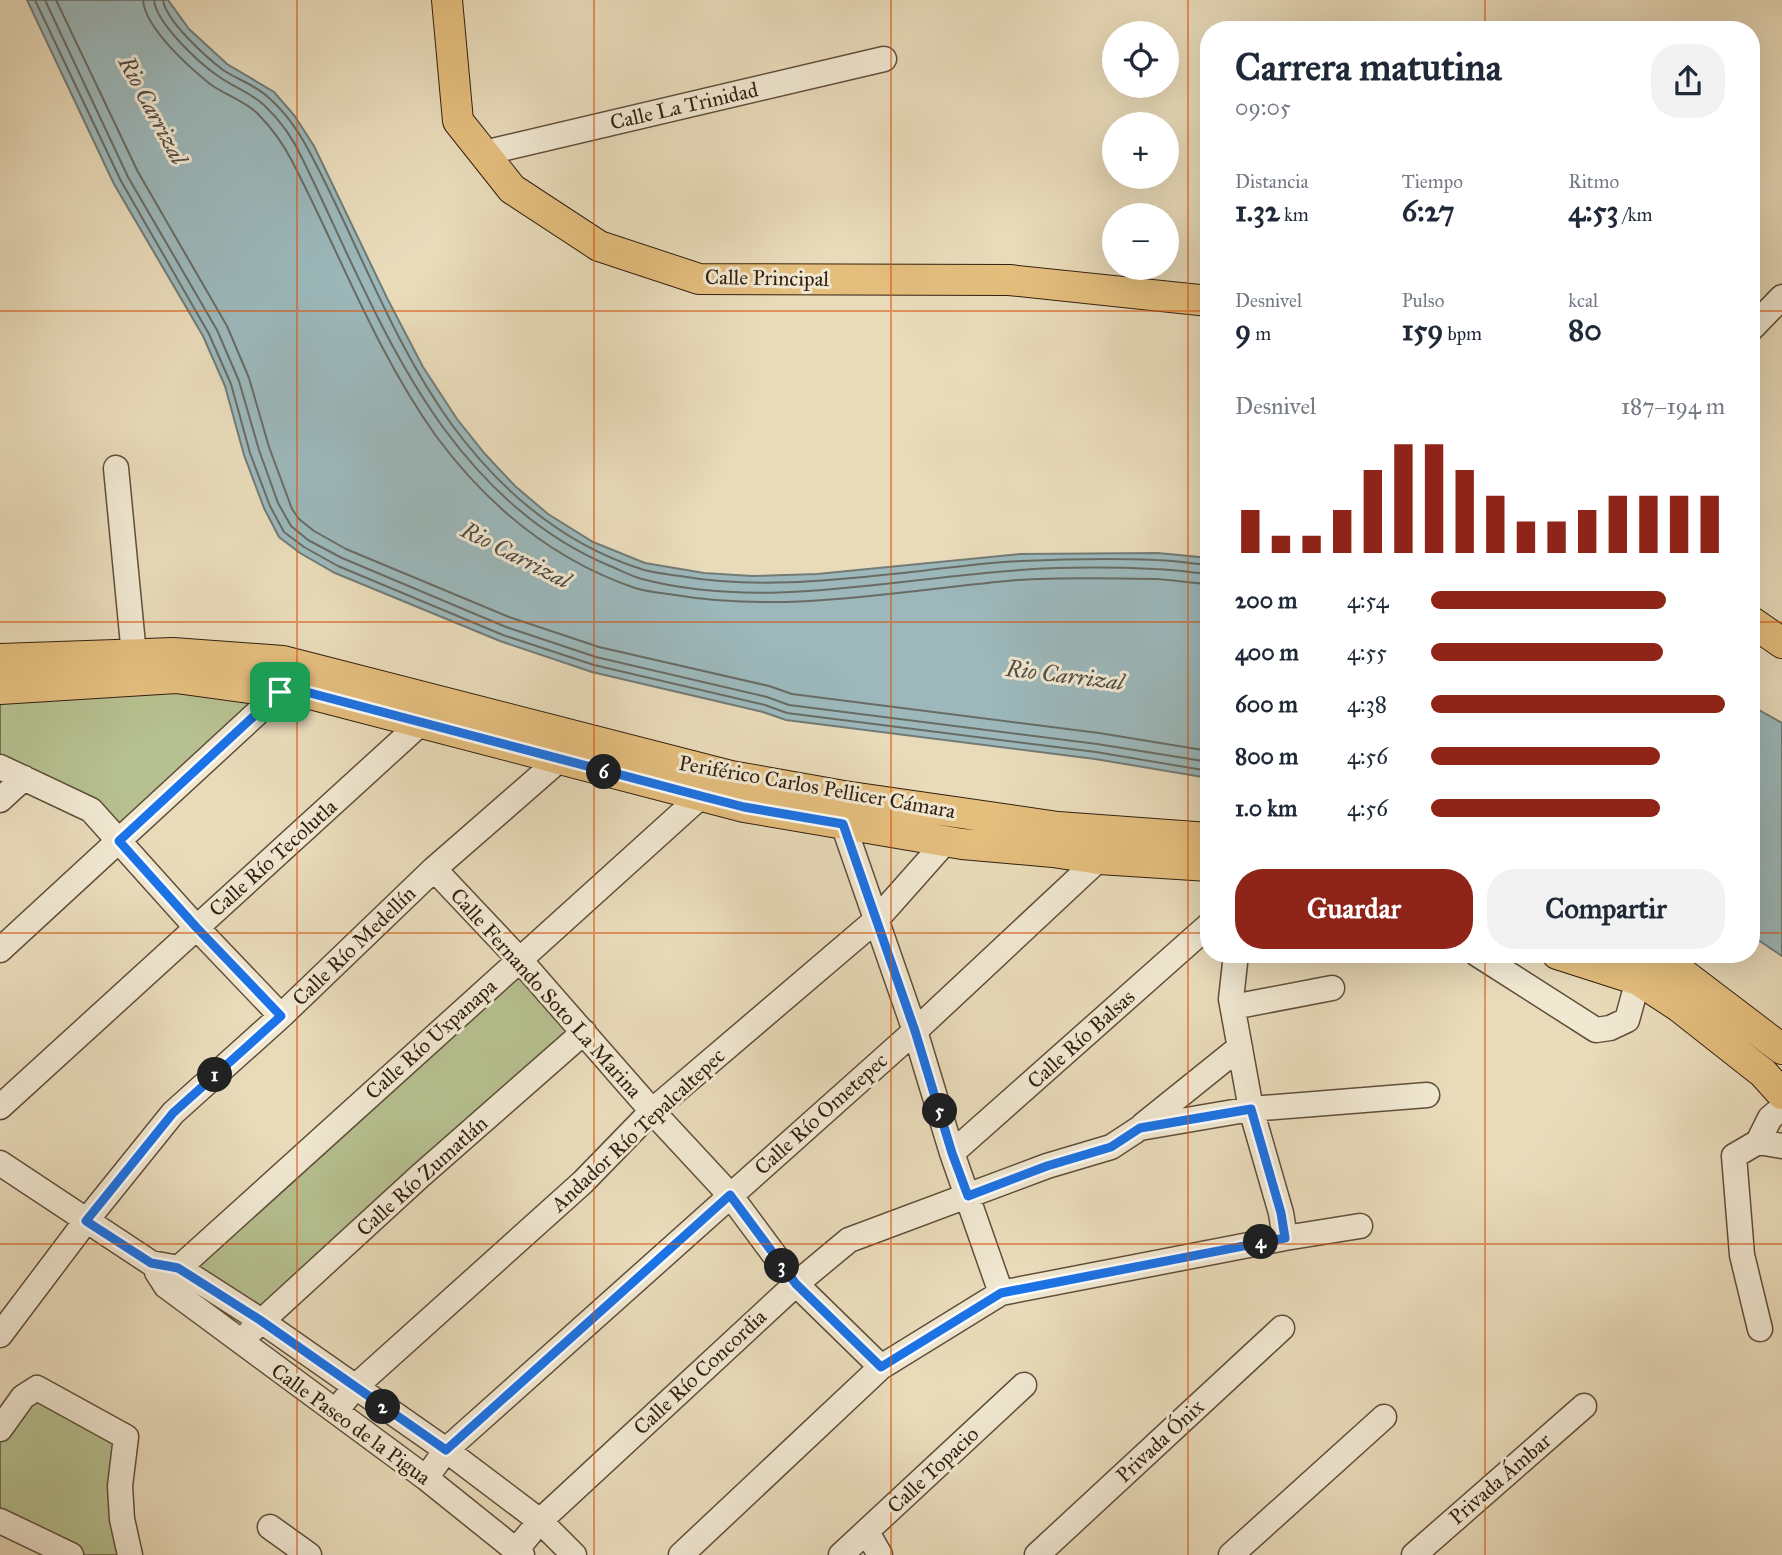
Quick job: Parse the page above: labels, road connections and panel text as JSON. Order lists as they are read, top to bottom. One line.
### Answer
{"streets":{"main road":["Calle Principal","Periférico Carlos Pellicer Cámara"],"street":["Calle La Trinidad","Calle Río Tecolutla","Calle Río Medellín","Calle Fernando Soto La Marina","Calle Río Uxpanapa","Calle Río Balsas","Calle Río Ometepec","Andador Río Tepalcaltepec","Calle Río Zumatlán","Calle Río Concordia","Calle Paseo de la Pigua","Privada Ónix","Calle Topacio","Privada Ámbar"]},"crossings":[["Calle La Trinidad","Calle Principal"],["Periférico Carlos Pellicer Cámara","Calle Río Tecolutla"],["Periférico Carlos Pellicer Cámara","Calle Río Medellín"],["Periférico Carlos Pellicer Cámara","Calle Río Uxpanapa"],["Periférico Carlos Pellicer Cámara","Calle Río Ometepec"],["Periférico Carlos Pellicer Cámara","Andador Río Tepalcaltepec"],["Calle Río Medellín","Calle Fernando Soto La Marina"],["Calle Río Medellín","Calle Paseo de la Pigua"],["Calle Fernando Soto La Marina","Calle Río Uxpanapa"],["Calle Fernando Soto La Marina","Calle Río Ometepec"],["Calle Fernando Soto La Marina","Andador Río Tepalcaltepec"],["Calle Fernando Soto La Marina","Calle Río Zumatlán"],["Calle Fernando Soto La Marina","Calle Río Concordia"],["Calle Río Uxpanapa","Calle Paseo de la Pigua"],["Calle Río Ometepec","Calle Paseo de la Pigua"],["Andador Río Tepalcaltepec","Calle Paseo de la Pigua"],["Calle Río Zumatlán","Calle Paseo de la Pigua"],["Calle Río Concordia","Calle Paseo de la Pigua"]],"water":["Rio Carrizal"],"page":{"map_buttons":["+","−"],"heading":["Carrera matutina","09:05"],"stats":[["Distancia","1.32 km"],["Tiempo","6:27"],["Ritmo","4:53 /km"],["Desnivel","9 m"],["Pulso","159 bpm"],["kcal","80"]],"chart":["Desnivel","187–194 m"],"list":[{"name":"200 m","note":"4:54"},{"name":"400 m","note":"4:55"},{"name":"600 m","note":"4:38"},{"name":"800 m","note":"4:56"},{"name":"1.0 km","note":"4:56"}],"pins":["6","1","5","4","3","2"],"buttons":["Guardar","Compartir"]}}
